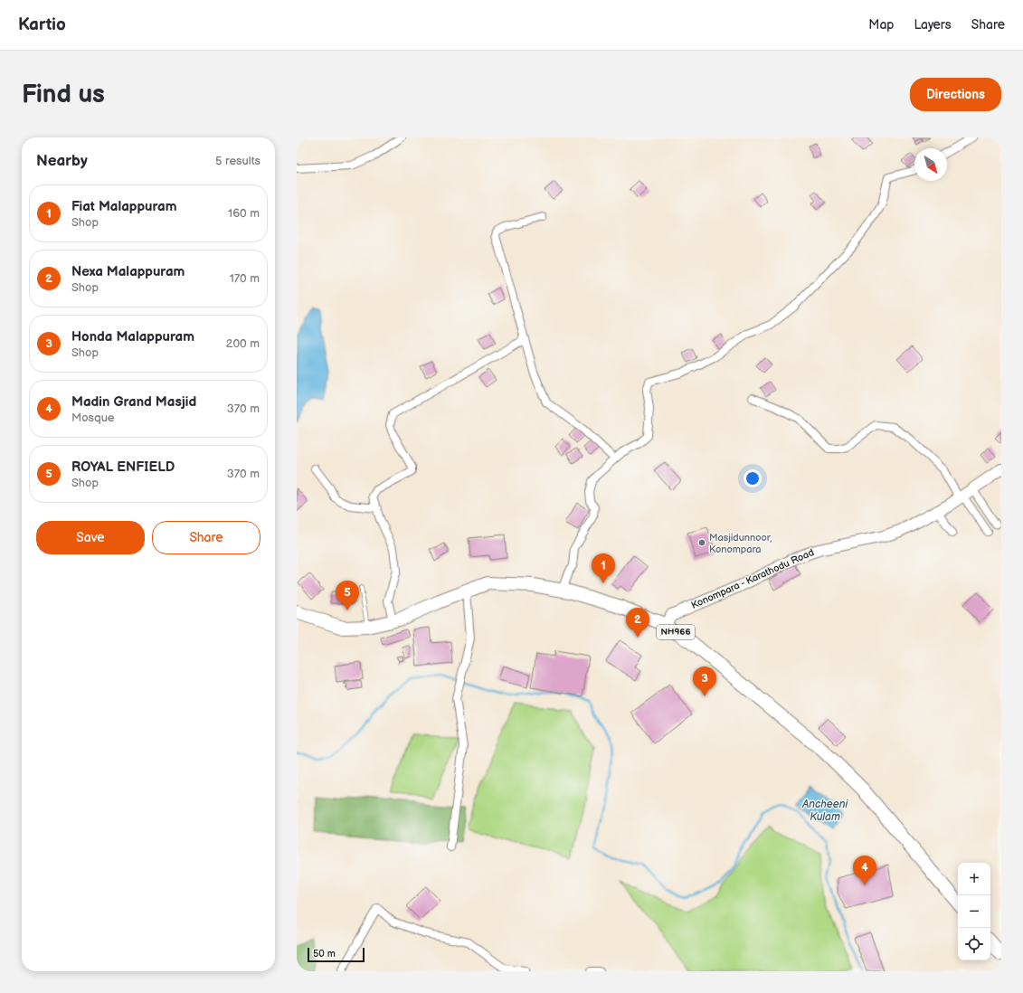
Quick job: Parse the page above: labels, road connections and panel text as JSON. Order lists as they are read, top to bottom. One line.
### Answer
{"streets":{"highway":["NH966"],"main road":["Konompara - Karathodu Road"]},"crossings":[["Konompara - Karathodu Road","NH966"]],"water":["Ancheeni Kulam"],"places":["Masjidunnoor, Konompara"],"scale_bar":"50 m","north":"bottom right","page":{"header":"Kartio","nav":["Map","Layers","Share"],"buttons":["Directions",["Save","Share"]],"title":"Find us","heading":["Nearby","5 results"],"list":[{"mark":"1","name":"Fiat Malappuram","note":"Shop","value":"160 m"},{"mark":"2","name":"Nexa Malappuram","note":"Shop","value":"170 m"},{"mark":"3","name":"Honda Malappuram","note":"Shop","value":"200 m"},{"mark":"4","name":"Madin Grand Masjid","note":"Mosque","value":"370 m"},{"mark":"5","name":"ROYAL ENFIELD","note":"Shop","value":"370 m"}],"pins":["1","5","2","3","4"],"map_buttons":["+","−"],"scale":"50 m"}}
